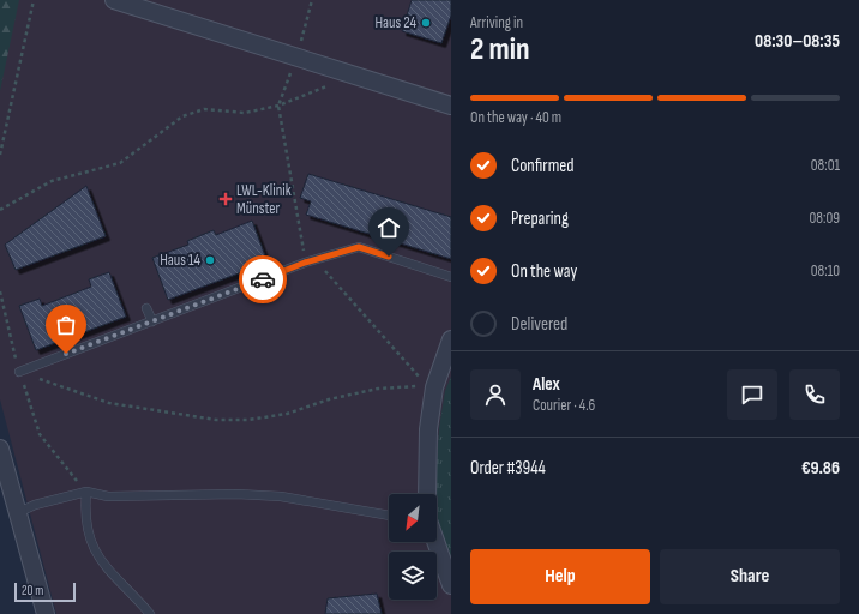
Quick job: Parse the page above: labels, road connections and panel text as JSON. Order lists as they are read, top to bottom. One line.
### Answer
{"places":{"other":["Haus 24","Haus 14"],"health":["LWL-Klinik Münster"]},"scale_bar":"20 m","north":"bottom left","page":{"heading":["2 min","Arriving in","08:30–08:35"],"panel":["Alex","Courier · 4.6","Order #3944","€9.86"],"bar":"On the way · 40 m","list":[["Confirmed","08:01"],["Preparing","08:09"],["On the way","08:10"],"Delivered"],"buttons":["Help","Share"],"scale":"20 m"}}
